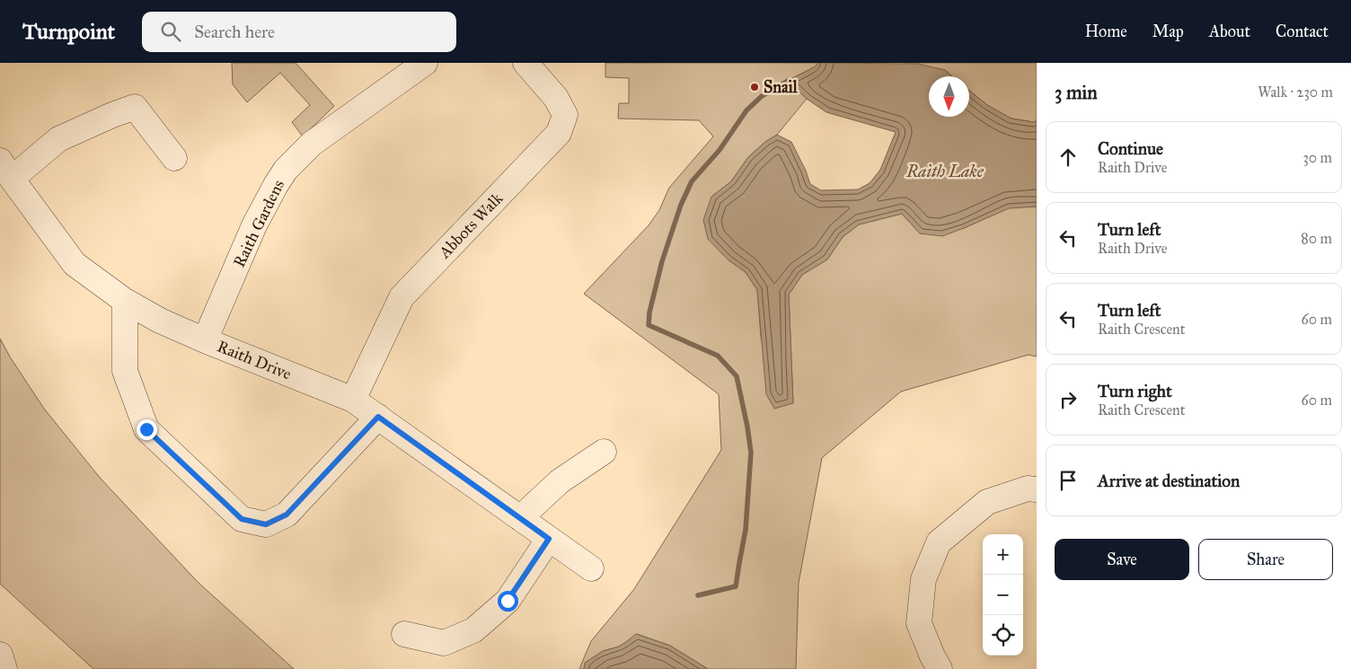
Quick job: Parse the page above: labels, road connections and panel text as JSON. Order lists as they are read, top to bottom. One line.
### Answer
{"streets":{"street":["Raith Gardens","Abbots Walk","Raith Drive"]},"crossings":[["Raith Gardens","Raith Drive"],["Abbots Walk","Raith Drive"]],"water":["Raith Lake"],"places":["Snail"],"north":"bottom","page":{"header":"Turnpoint","search":"Search here","nav":["Home","Map","About","Contact"],"heading":["3 min","Walk · 230 m"],"list":[["Continue","Raith Drive","30 m"],["Turn left","Raith Drive","80 m"],["Turn left","Raith Crescent","60 m"],["Turn right","Raith Crescent","60 m"],"Arrive at destination"],"buttons":["Save","Share"],"map_buttons":["+","−"]}}
